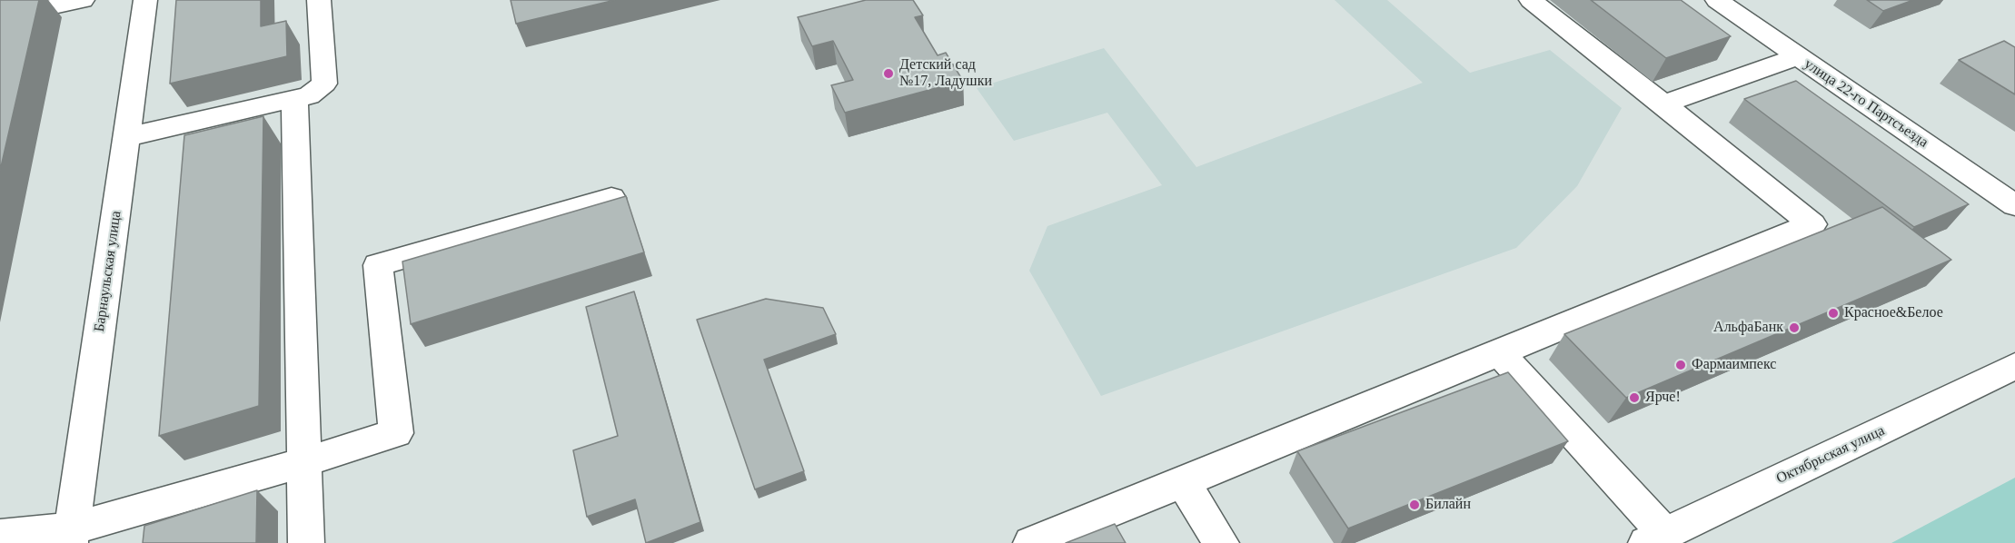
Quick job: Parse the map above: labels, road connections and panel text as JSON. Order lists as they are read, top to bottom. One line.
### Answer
{"streets":{"street":["улица 22-го Партсъезда","Барнаульская улица","Октябрьская улица"]},"places":["Детский сад №17, Ладушки","Красное&Белое","АльфаБанк","Фармаимпекс","Ярче!","Билайн"]}
